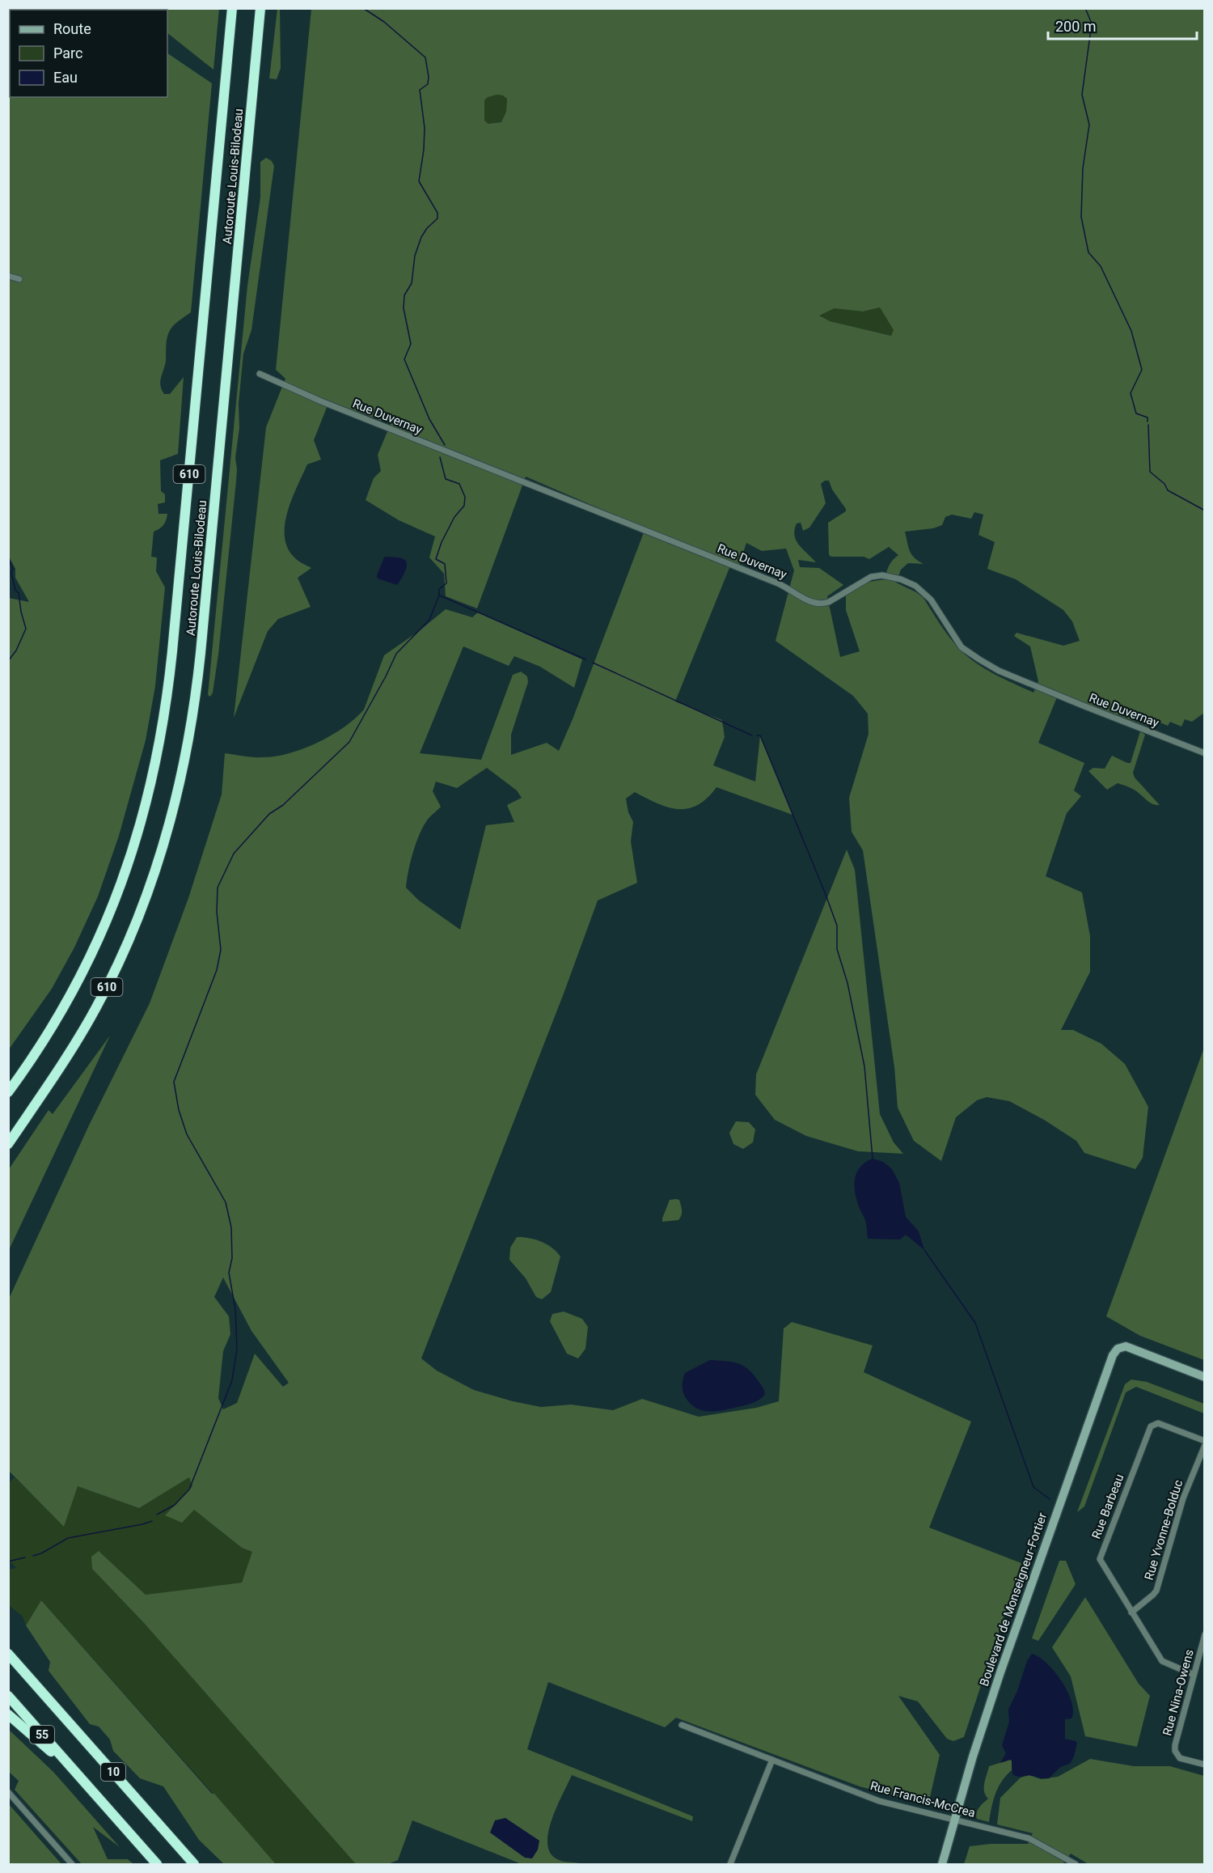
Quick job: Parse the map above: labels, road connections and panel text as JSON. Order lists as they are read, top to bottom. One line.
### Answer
{"streets":{"highway":["Autoroute Louis-Bilodeau","610","55","10"],"main road":["Boulevard de Monseigneur-Fortier"],"street":["Rue Duvernay","Rue Barbeau","Rue Yvonne-Bolduc","Rue Nina-Owens","Rue Francis-McCrea"]},"crossings":[["Rue Barbeau","Rue Yvonne-Bolduc"],["Rue Barbeau","Rue Nina-Owens"],["Boulevard de Monseigneur-Fortier","Rue Francis-McCrea"],["55","10"]],"legend":["Route","Parc","Eau"],"scale_bar":"200 m"}
